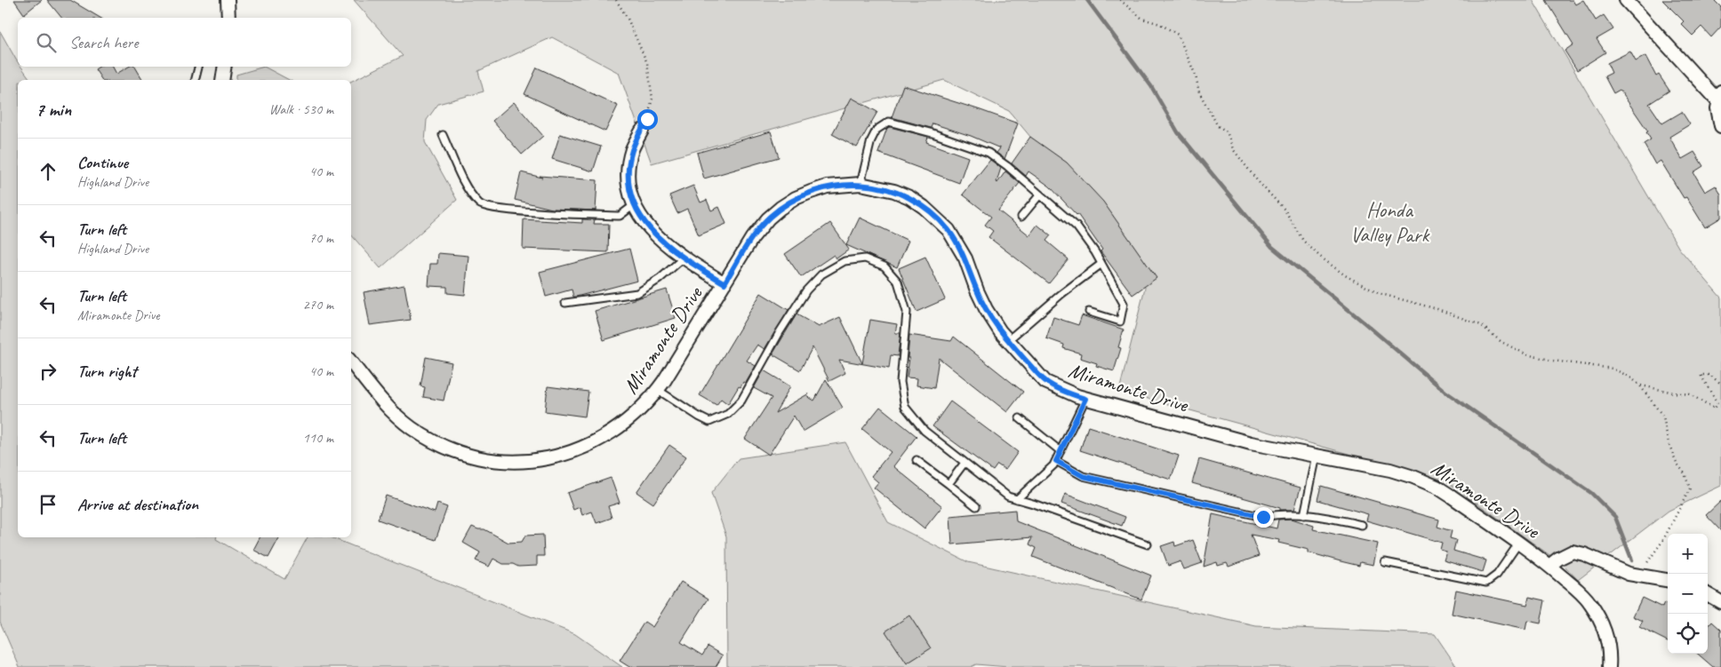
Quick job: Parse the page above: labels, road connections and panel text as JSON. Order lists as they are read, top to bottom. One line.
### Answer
{"streets":{"street":["Miramonte Drive"]},"parks":["Honda Valley Park"],"page":{"search":"Search here","heading":["7 min","Walk · 530 m"],"list":[["Continue","Highland Drive","40 m"],["Turn left","Highland Drive","70 m"],["Turn left","Miramonte Drive","270 m"],["Turn right","40 m"],["Turn left","110 m"],"Arrive at destination"],"map_buttons":["+","−"]}}
